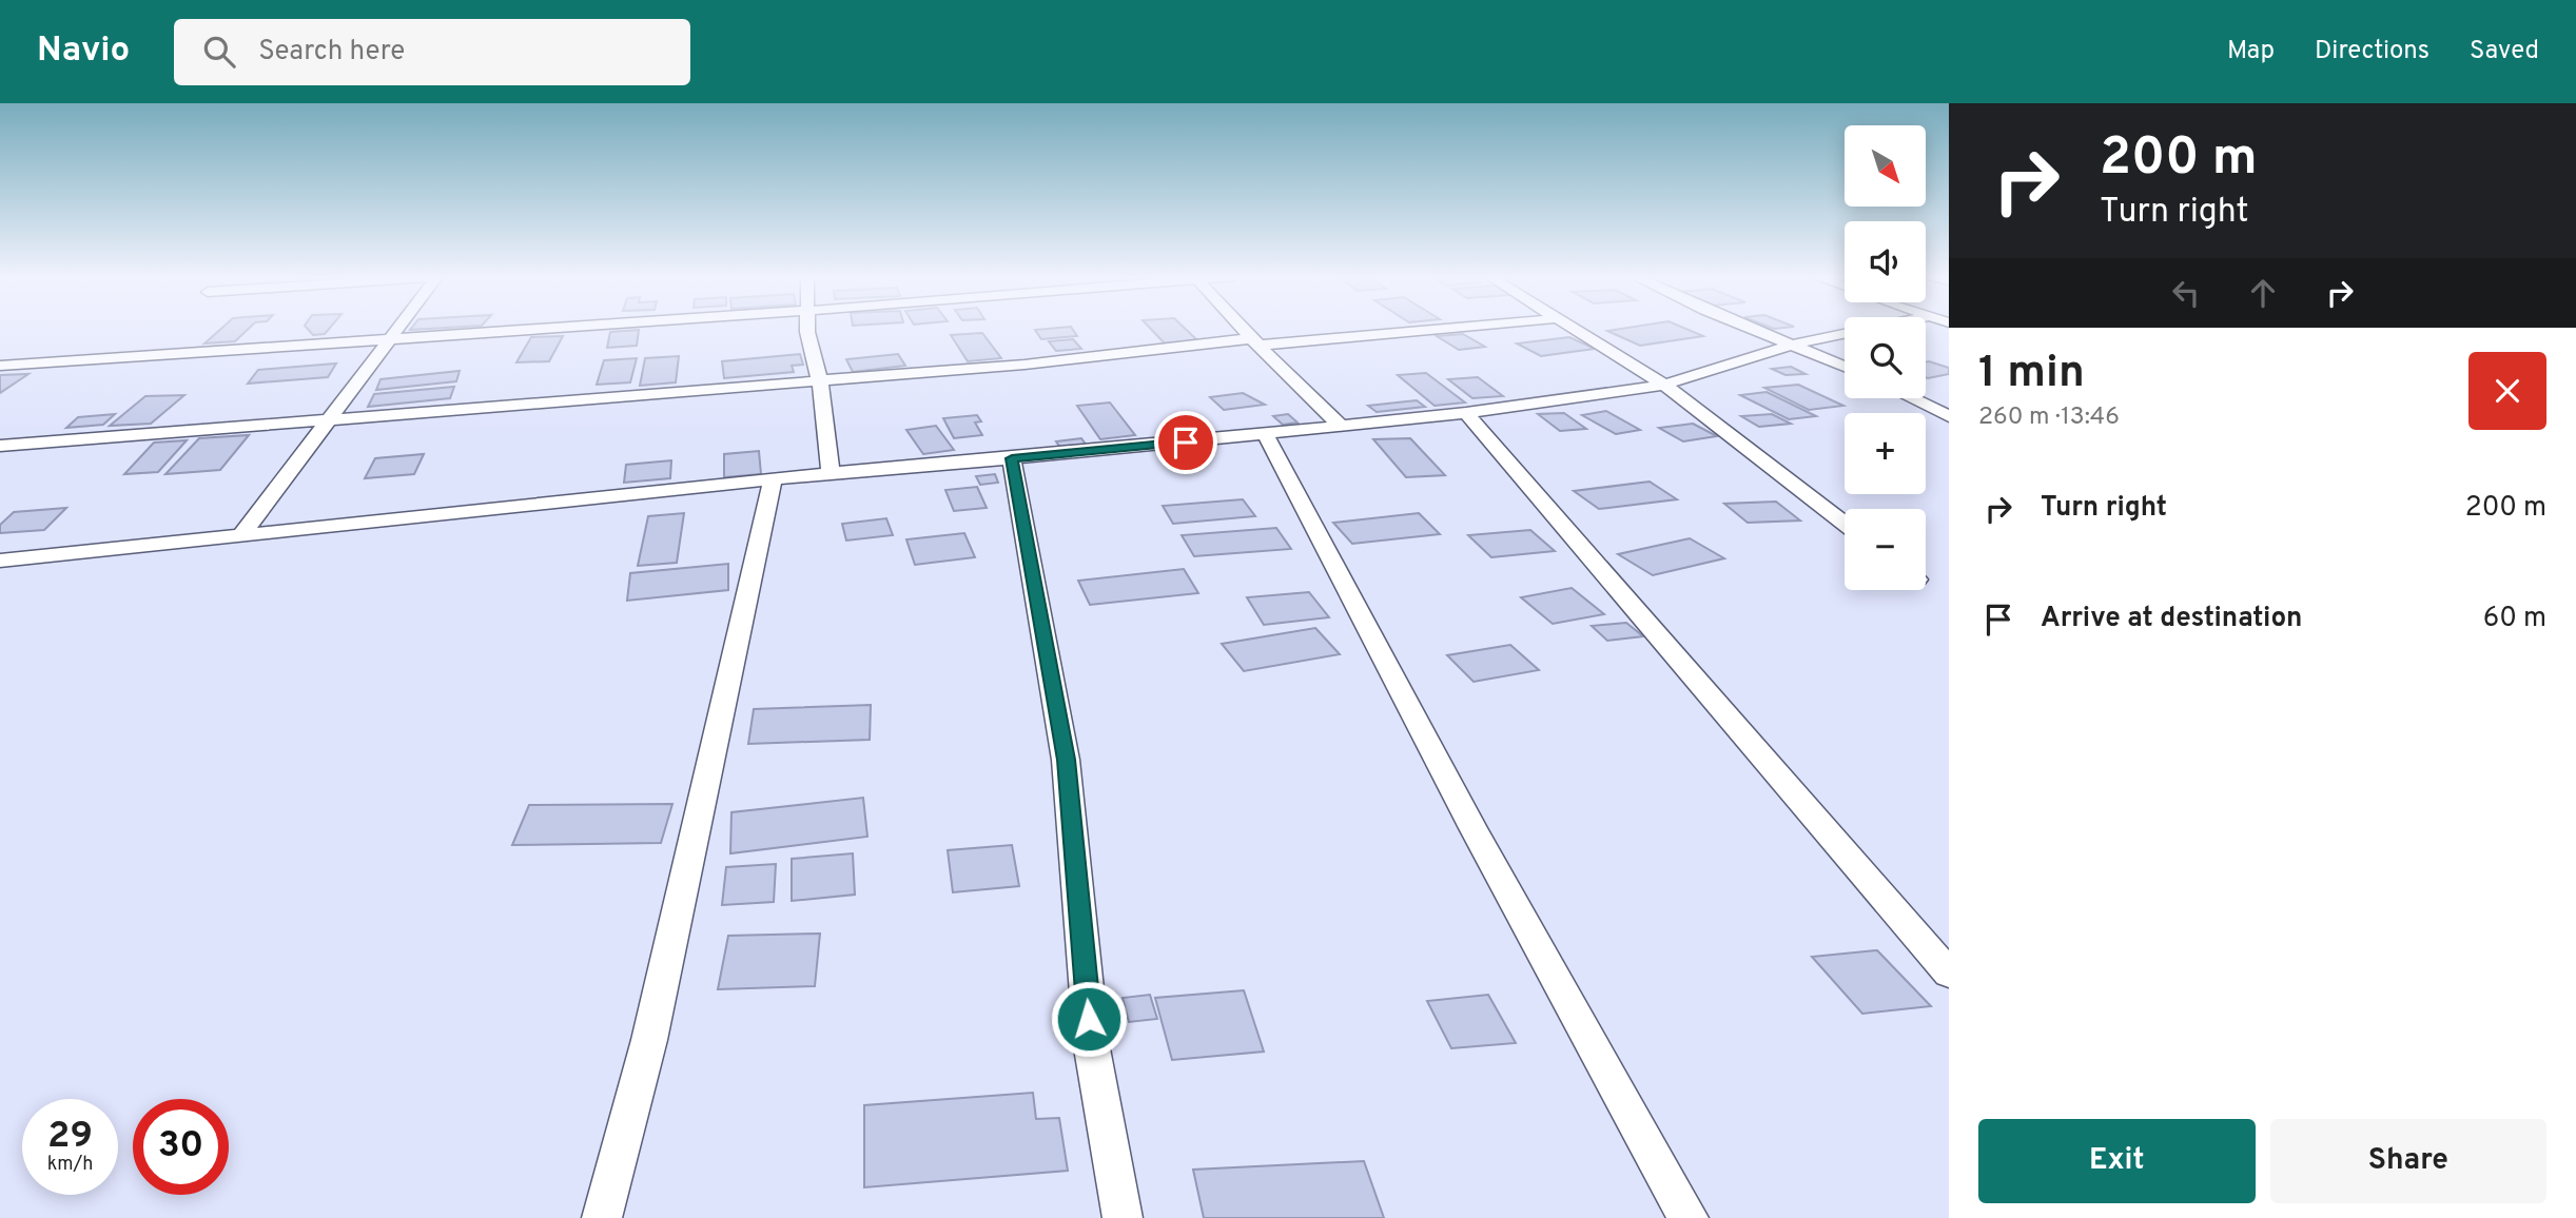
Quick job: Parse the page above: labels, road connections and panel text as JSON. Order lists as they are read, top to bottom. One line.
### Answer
{"north":"bottom right","page":{"header":"Navio","search":"Search here","nav":["Map","Directions","Saved"],"turn":["200 m","Turn right"],"map_buttons":["+","−"],"heading":["1 min","260 m · 13:46"],"list":[{"name":"Turn right","value":"200 m"},{"name":"Arrive at destination","value":"60 m"}],"speed":"29 km/h","limit":"30","buttons":["Exit","Share"]}}
